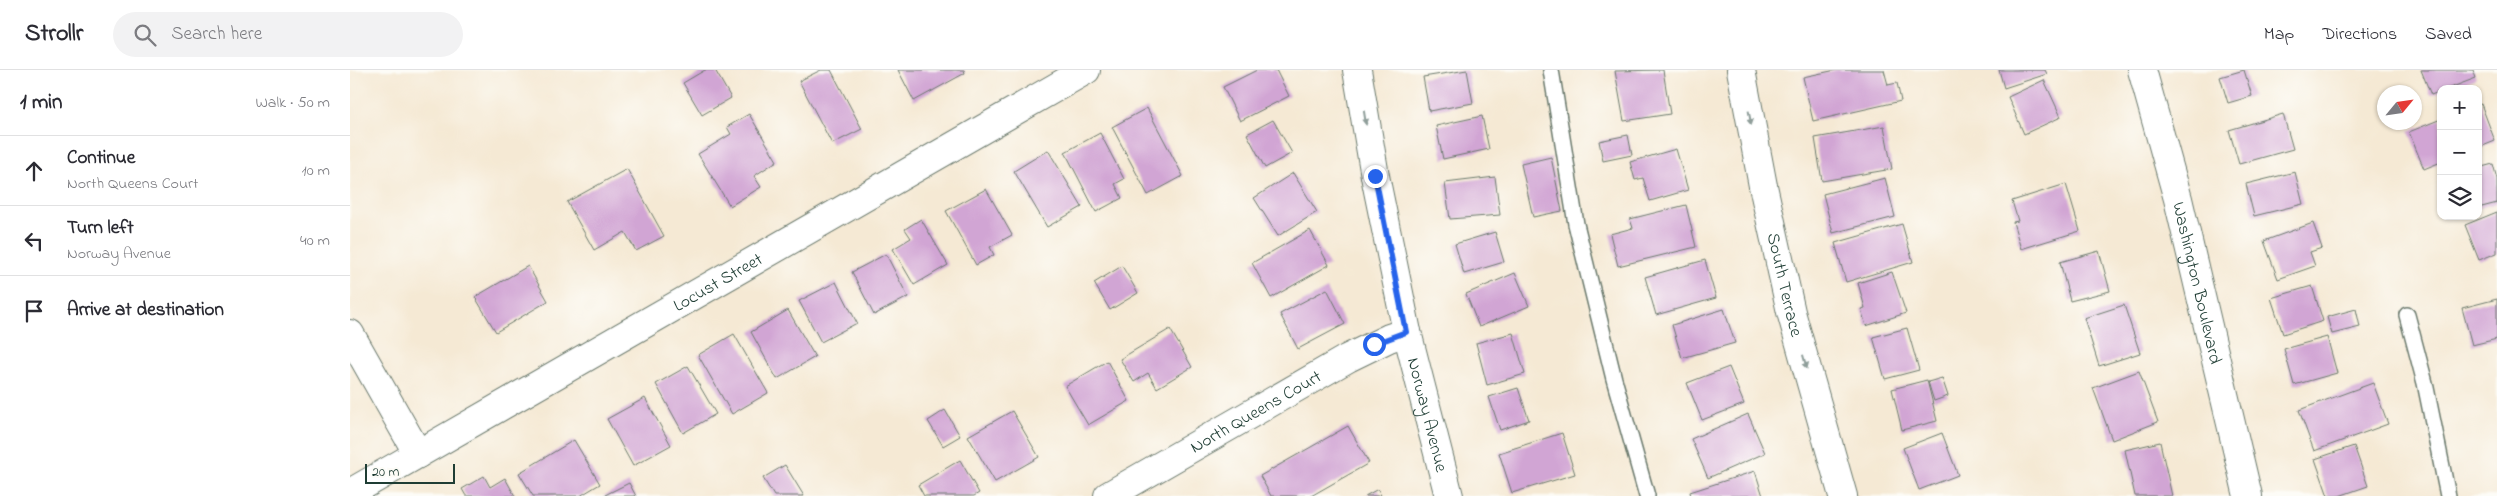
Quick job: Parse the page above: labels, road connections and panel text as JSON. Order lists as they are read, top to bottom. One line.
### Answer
{"streets":{"street":["Locust Street","Washington Boulevard","South Terrace","North Queens Court","Norway Avenue"]},"crossings":[["North Queens Court","Norway Avenue"]],"one_way":["South Terrace","Norway Avenue"],"scale_bar":"20 m","north":"top right","page":{"header":"Strollr","search":"Search here","nav":["Map","Directions","Saved"],"heading":["1 min","Walk · 50 m"],"map_buttons":["+","−"],"list":[["Continue","North Queens Court","10 m"],["Turn left","Norway Avenue","40 m"],"Arrive at destination"],"scale":"20 m"}}
